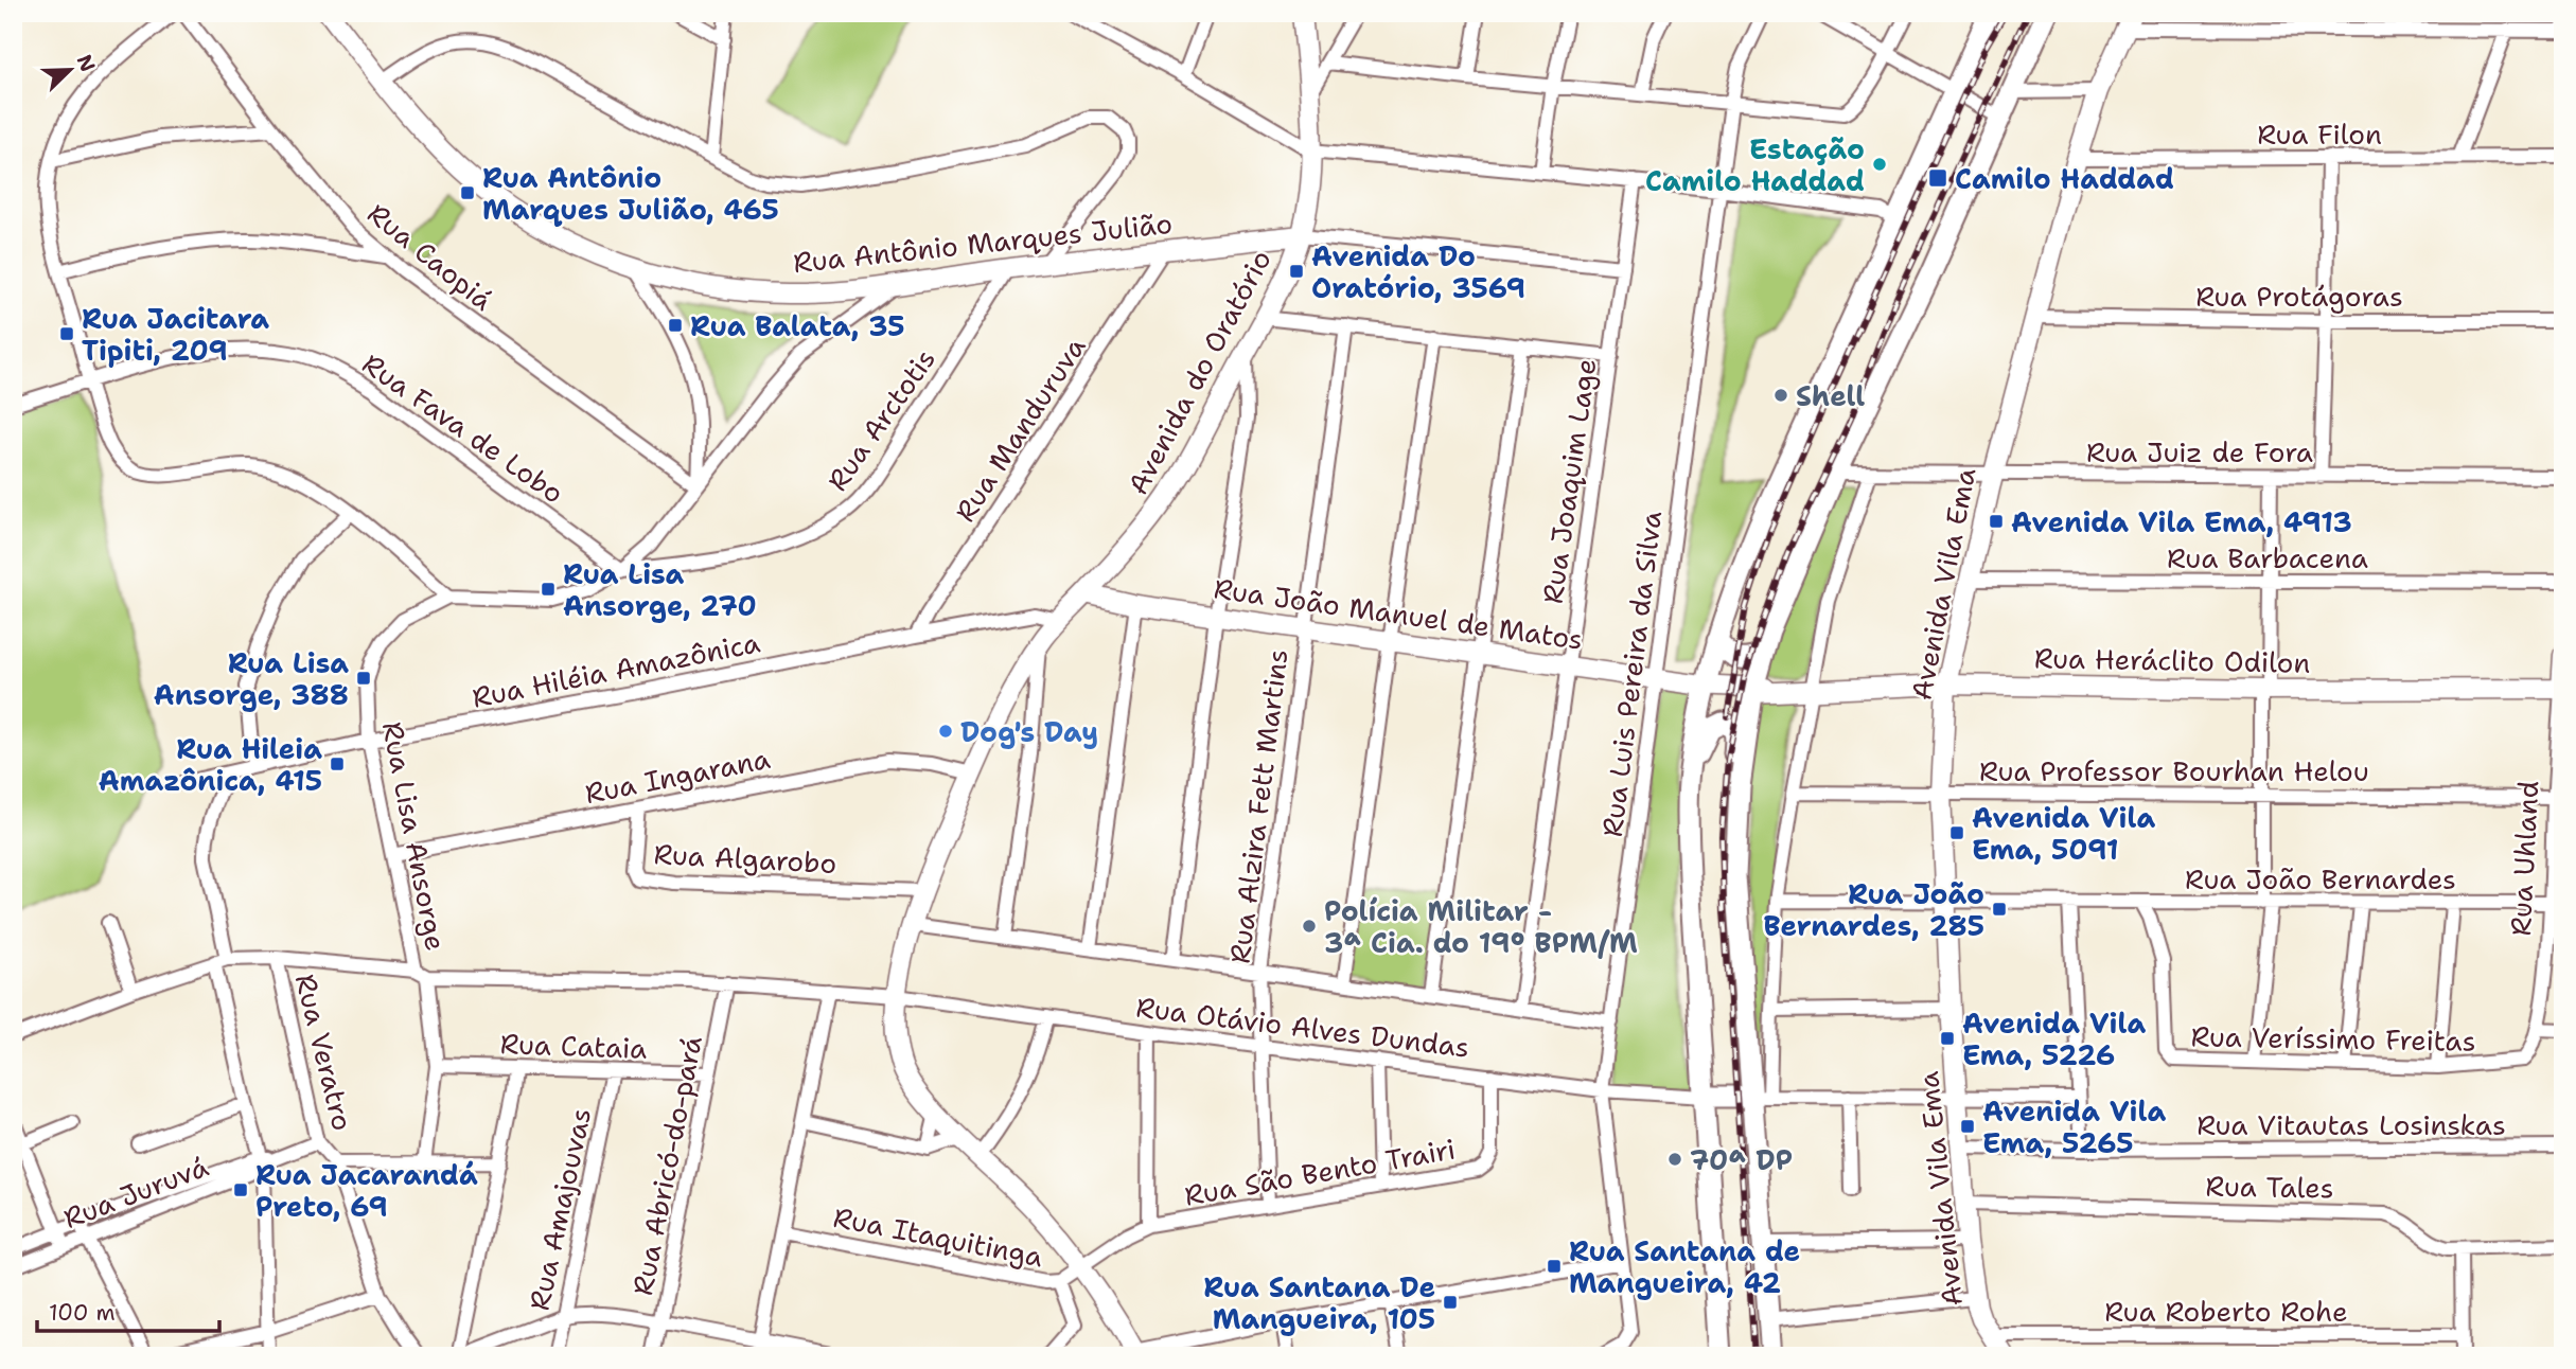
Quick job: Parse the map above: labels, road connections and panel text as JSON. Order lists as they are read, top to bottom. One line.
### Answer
{"streets":{"main road":["Rua Antônio Marques Julião","Avenida do Oratório","Avenida Vila Ema","Rua João Manuel de Matos","Rua Heráclito Odilon","Rua Uhland"],"street":["Rua Filon","Rua Caopiá","Rua Protágoras","Rua Arctotis","Rua Fava de Lobo","Rua Manduruva","Rua Juiz de Fora","Rua Joaquim Lage","Rua Barbacena","Rua Hiléia Amazônica","Rua Luis Pereira da Silva","Rua Professor Bourhan Helou","Rua Ingarana","Rua Alzira Fett Martins","Rua Lisa Ansorge","Rua Algarobo","Rua João Bernardes","Rua Otávio Alves Dundas","Rua Veríssimo Freitas","Rua Cataia","Rua Veratro","Rua Vitautas Losinskas","Rua Abricó-do-pará","Rua São Bento Trairi","Rua Tales","Rua Juruvá","Rua Amajouvas","Rua Itaquitinga","Rua Roberto Rohe"]},"crossings":[["Rua Filon","Avenida Vila Ema"],["Rua Antônio Marques Julião","Avenida do Oratório"],["Rua Antônio Marques Julião","Rua Arctotis"],["Rua Antônio Marques Julião","Rua Manduruva"],["Rua Antônio Marques Julião","Rua Lisa Ansorge"],["Rua Caopiá","Rua Lisa Ansorge"],["Rua Protágoras","Avenida Vila Ema"],["Avenida do Oratório","Rua João Manuel de Matos"],["Avenida do Oratório","Rua Hiléia Amazônica"],["Avenida do Oratório","Rua Ingarana"],["Avenida do Oratório","Rua Algarobo"],["Avenida do Oratório","Rua Otávio Alves Dundas"],["Avenida do Oratório","Rua São Bento Trairi"],["Avenida do Oratório","Rua Itaquitinga"],["Rua Arctotis","Rua Fava de Lobo"],["Rua Arctotis","Rua Lisa Ansorge"],["Rua Fava de Lobo","Rua Lisa Ansorge"],["Rua Manduruva","Rua Hiléia Amazônica"],["Rua Juiz de Fora","Avenida Vila Ema"],["Rua Joaquim Lage","Rua João Manuel de Matos"],["Rua Barbacena","Avenida Vila Ema"],["Avenida Vila Ema","Rua Heráclito Odilon"],["Avenida Vila Ema","Rua Professor Bourhan Helou"],["Avenida Vila Ema","Rua João Bernardes"],["Avenida Vila Ema","Rua Vitautas Losinskas"],["Avenida Vila Ema","Rua Tales"],["Avenida Vila Ema","Rua Roberto Rohe"],["Rua João Manuel de Matos","Rua Heráclito Odilon"],["Rua João Manuel de Matos","Rua Luis Pereira da Silva"],["Rua João Manuel de Matos","Rua Alzira Fett Martins"],["Rua Heráclito Odilon","Rua Uhland"],["Rua Hiléia Amazônica","Rua Lisa Ansorge"],["Rua Luis Pereira da Silva","Rua Otávio Alves Dundas"],["Rua Professor Bourhan Helou","Rua Uhland"],["Rua Ingarana","Rua Lisa Ansorge"],["Rua Ingarana","Rua Algarobo"],["Rua Alzira Fett Martins","Rua Otávio Alves Dundas"],["Rua Alzira Fett Martins","Rua São Bento Trairi"],["Rua Lisa Ansorge","Rua Otávio Alves Dundas"],["Rua Lisa Ansorge","Rua Cataia"],["Rua Uhland","Rua João Bernardes"],["Rua Uhland","Rua Veríssimo Freitas"],["Rua João Bernardes","Rua Veríssimo Freitas"],["Rua Otávio Alves Dundas","Rua Veratro"],["Rua Otávio Alves Dundas","Rua Abricó-do-pará"],["Rua Otávio Alves Dundas","Rua São Bento Trairi"],["Rua Cataia","Rua Abricó-do-pará"],["Rua Cataia","Rua Amajouvas"],["Rua Veratro","Rua Juruvá"],["Rua São Bento Trairi","Rua Itaquitinga"]],"places":{"other":["Estação Camilo Haddad","Shell","Dog's Day","Polícia Militar - 3ª Cia. do 19º BPM/M","70ª DP"],"transit":["Camilo Haddad","Rua Antônio Marques Julião, 465","Avenida Do Oratório, 3569","Rua Balata, 35","Rua Jacitara Tipiti, 209","Avenida Vila Ema, 4913","Rua Lisa Ansorge, 270","Rua Lisa Ansorge, 388","Rua Hileia Amazônica, 415","Avenida Vila Ema, 5091","Rua João Bernardes, 285","Avenida Vila Ema, 5226","Avenida Vila Ema, 5265","Rua Jacarandá Preto, 69","Rua Santana de Mangueira, 42","Rua Santana De Mangueira, 105"]},"scale_bar":"100 m","north":"top right"}
